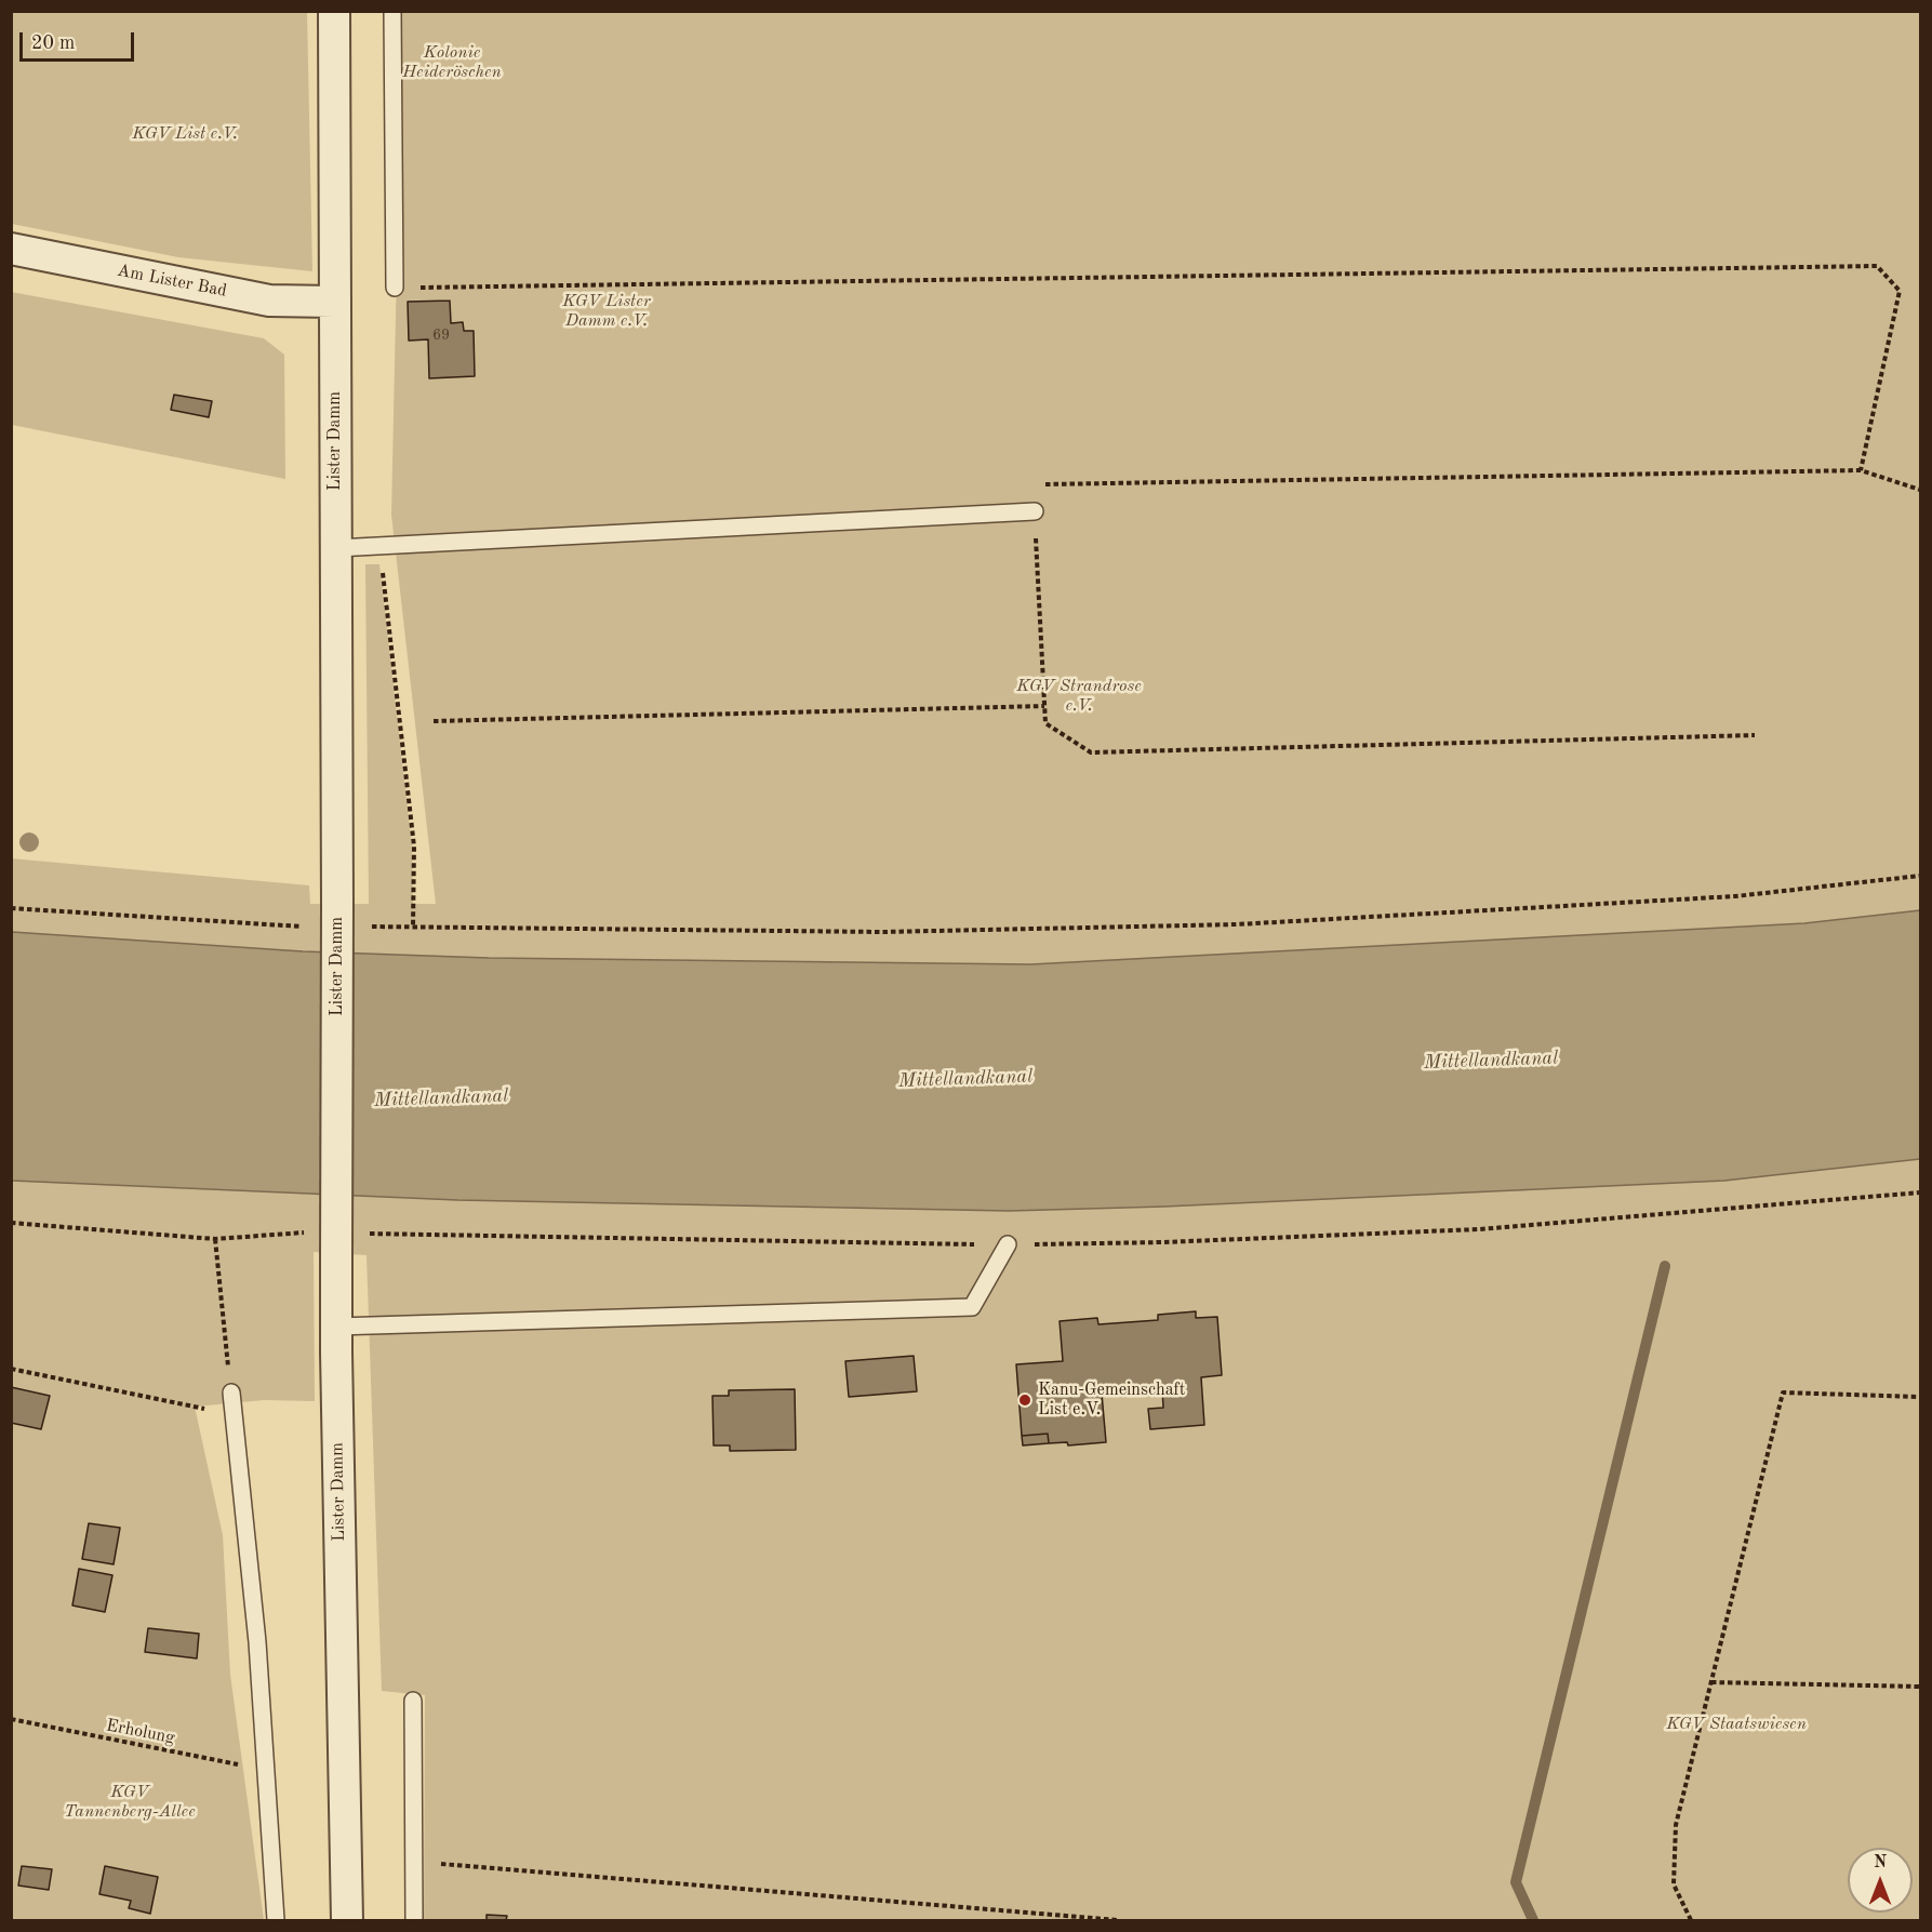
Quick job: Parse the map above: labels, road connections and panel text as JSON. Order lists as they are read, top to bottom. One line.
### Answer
{"streets":{"street":["Am Lister Bad","Lister Damm"],"path":["Erholung"]},"crossings":[["Am Lister Bad","Lister Damm"]],"water":["Mittellandkanal"],"parks":["Kolonie Heideröschen","KGV List e.V.","KGV Lister Damm e.V.","KGV Strandrose e.V.","KGV Staatswiesen","KGV Tannenberg-Allee"],"places":["Kanu-Gemeinschaft List e.V."],"house_numbers":["69"],"scale_bar":"20 m","north":"top"}
